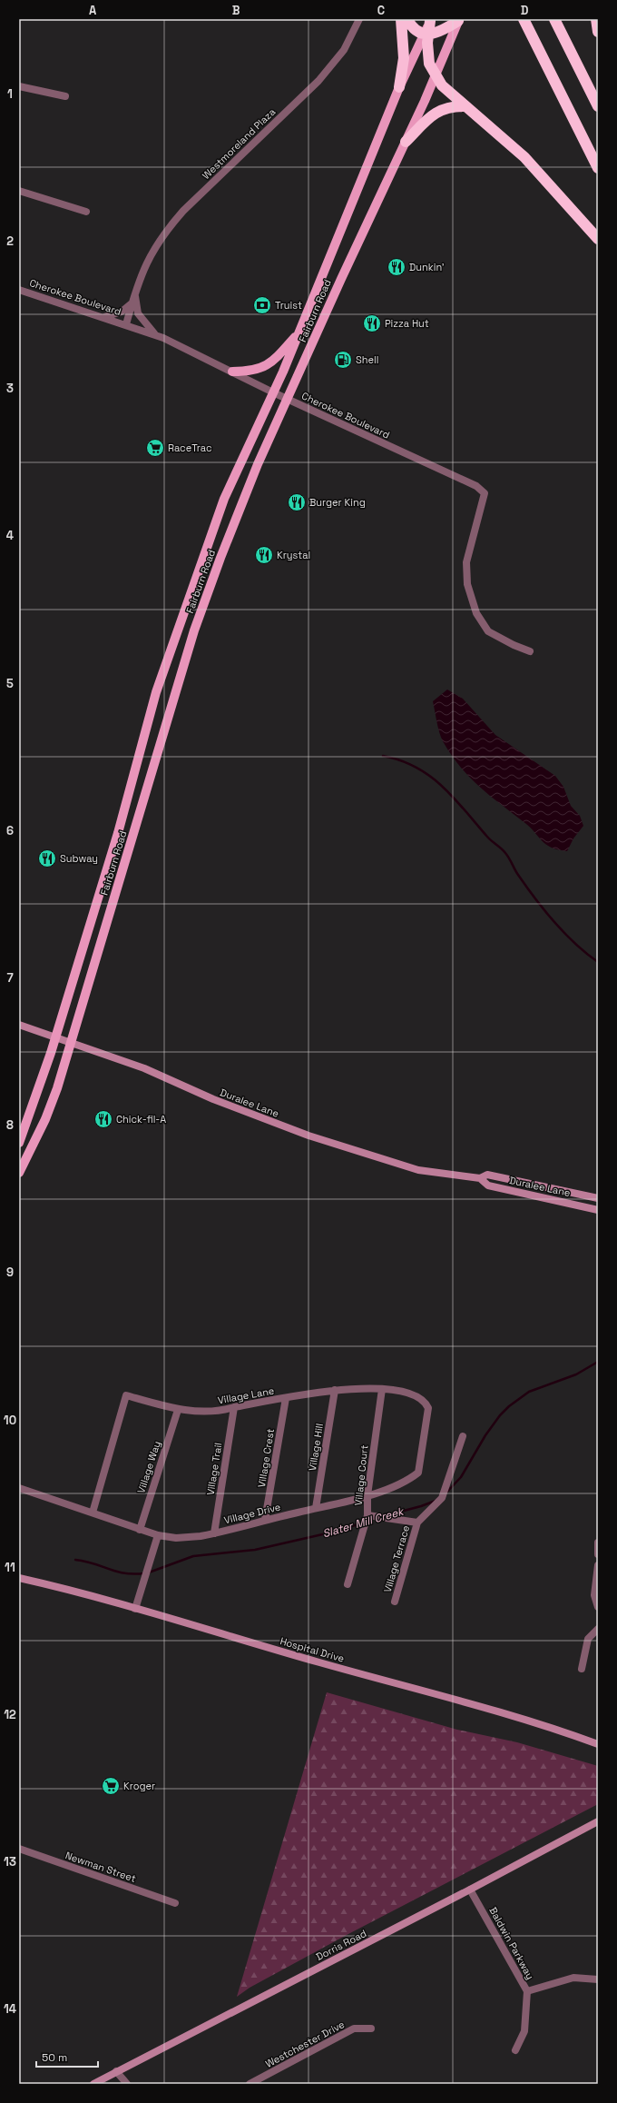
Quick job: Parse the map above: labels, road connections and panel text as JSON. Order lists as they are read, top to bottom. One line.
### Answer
{"streets":{"main road":["Fairburn Road"],"street":["Westmoreland Plaza","Cherokee Boulevard","Duralee Lane","Village Lane","Village Hill","Village Crest","Village Way","Village Trail","Village Court","Village Drive","Village Terrace","Hospital Drive","Newman Street","Baldwin Parkway","Dorris Road","Westchester Drive"]},"crossings":[["Westmoreland Plaza","Cherokee Boulevard"],["Cherokee Boulevard","Fairburn Road"],["Fairburn Road","Duralee Lane"],["Village Lane","Village Hill"],["Village Lane","Village Crest"],["Village Lane","Village Way"],["Village Lane","Village Trail"],["Village Lane","Village Court"],["Village Lane","Village Drive"],["Village Hill","Village Drive"],["Village Crest","Village Drive"],["Village Way","Village Drive"],["Village Trail","Village Drive"],["Village Court","Village Drive"],["Village Court","Village Terrace"],["Baldwin Parkway","Dorris Road"]],"water":["Slater Mill Creek"],"places":{"restaurant":["Dunkin'","Pizza Hut","Burger King","Krystal","Subway","Chick-fil-A"],"bank":["Truist"],"fuel station":["Shell"],"supermarket":["RaceTrac","Kroger"]},"scale_bar":"50 m","grid":{"columns":["A","B","C","D"],"rows":["1","2","3","4","5","6","7","8","9","10","11","12","13","14"]}}
